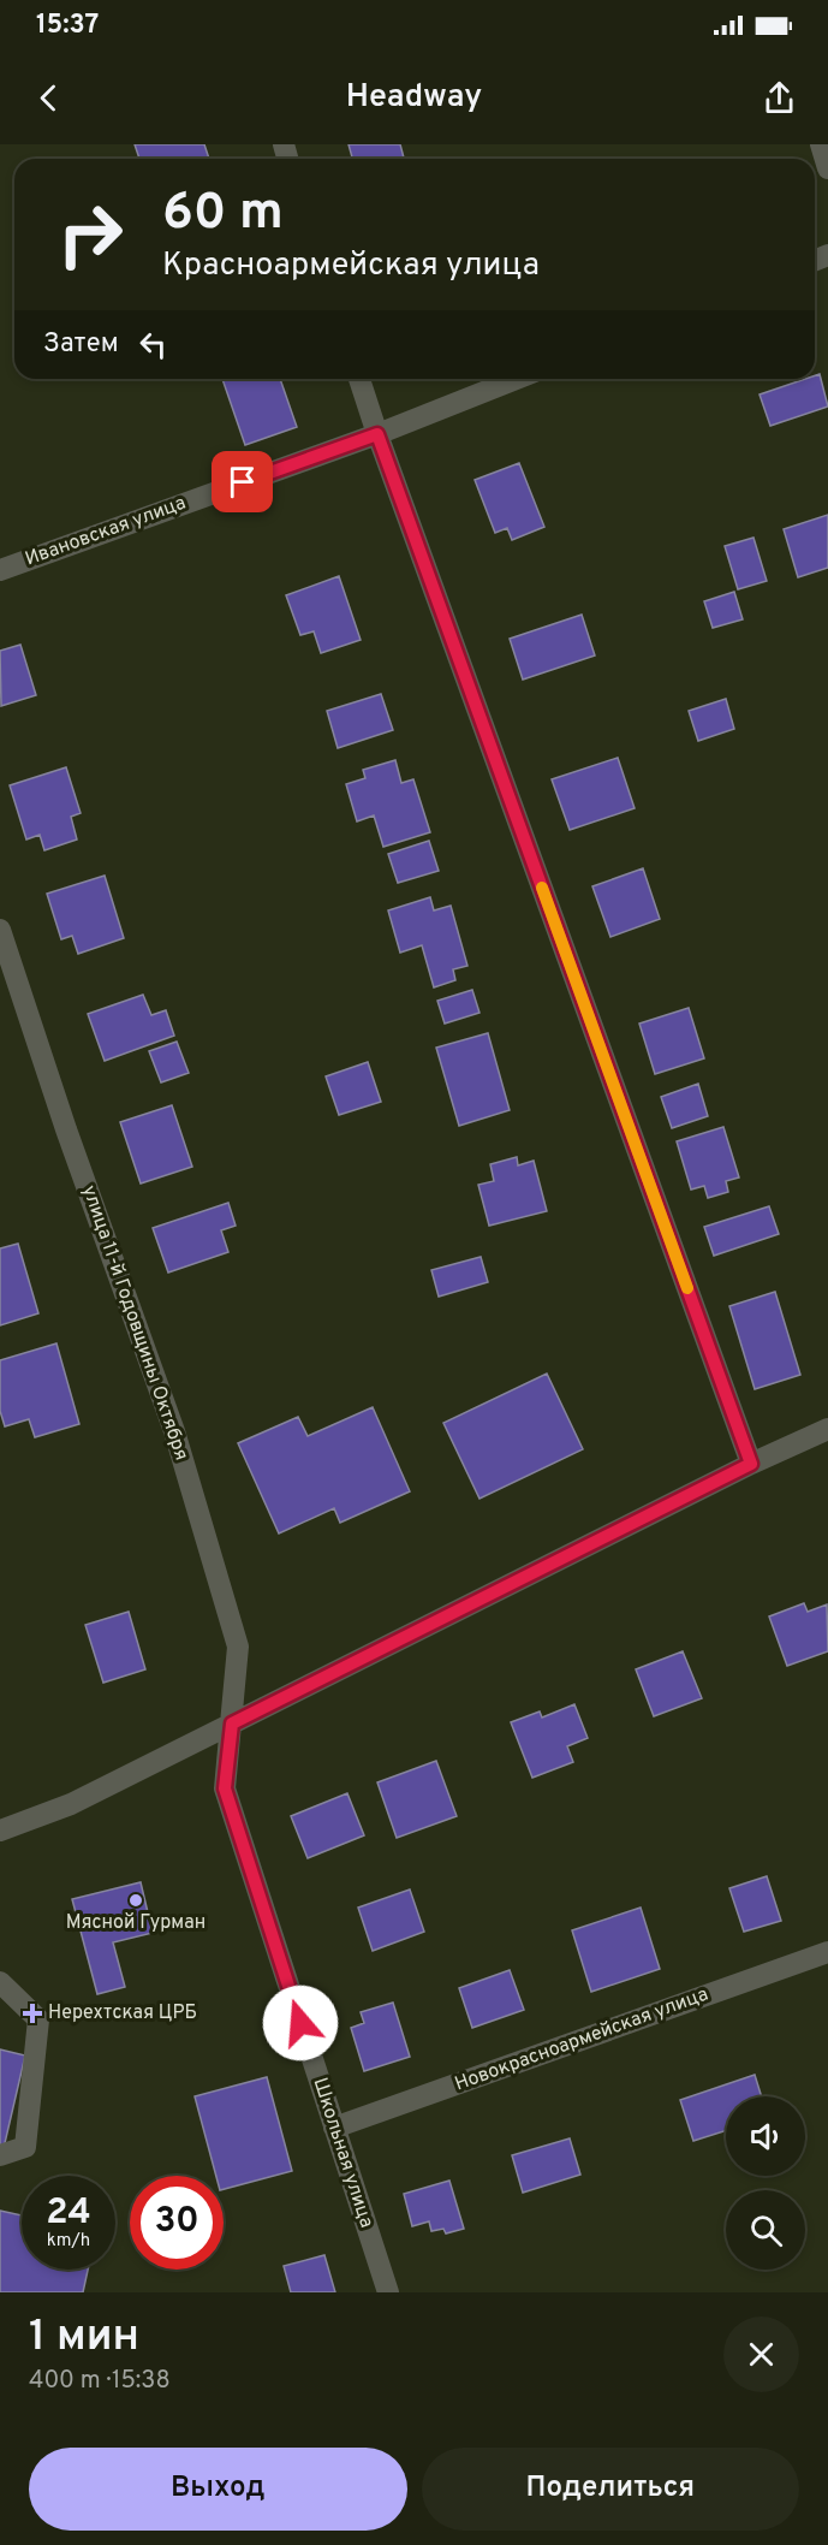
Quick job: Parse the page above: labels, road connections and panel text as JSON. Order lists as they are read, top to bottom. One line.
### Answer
{"streets":{"street":["Ивановская улица","улица 11-й Годовщины Октября","Новокрасноармейская улица","Школьная улица"]},"crossings":[["улица 11-й Годовщины Октября","Школьная улица"],["Новокрасноармейская улица","Школьная улица"]],"places":{"other":["Мясной Гурман"],"health":["Нерехтская ЦРБ"]},"page":{"status":"15:37","header":"Headway","turn":["60 m","Красноармейская улица"],"then":"Затем","speed":"24 km/h","limit":"30","heading":["1 мин","400 m · 15:38"],"buttons":["Выход","Поделиться"]}}
